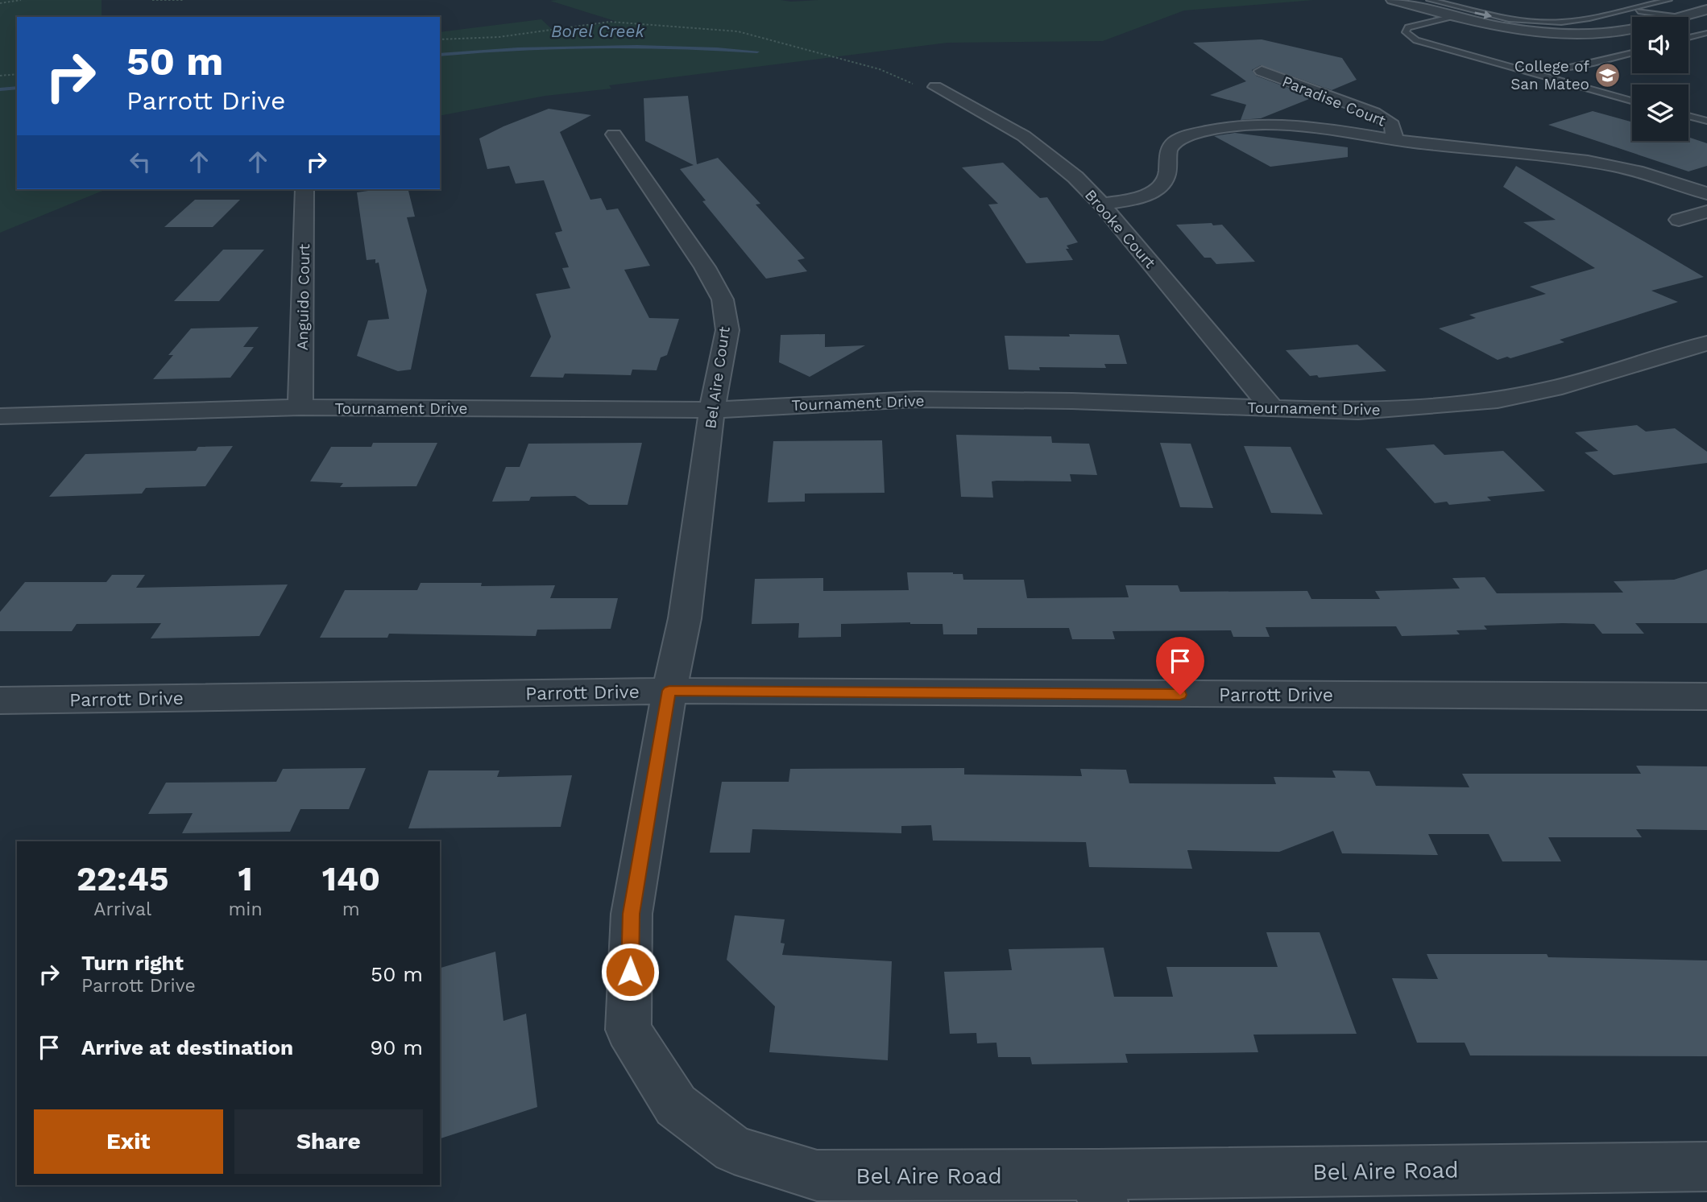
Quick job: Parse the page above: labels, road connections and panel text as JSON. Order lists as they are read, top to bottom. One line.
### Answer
{"streets":{"street":["Paradise Court","Brooke Court","Anguido Court","Bel Aire Court","Tournament Drive","Parrott Drive","Bel Aire Road"]},"crossings":[["Brooke Court","Tournament Drive"],["Anguido Court","Tournament Drive"],["Bel Aire Court","Tournament Drive"],["Bel Aire Court","Bel Aire Road"],["Parrott Drive","Bel Aire Road"]],"water":["Borel Creek"],"places":{"school or university":["College of San Mateo"]},"page":{"turn":["50 m","Parrott Drive"],"eta":["22:45","Arrival","1","min","140","m"],"list":[{"name":"Turn right","note":"Parrott Drive","value":"50 m"},{"name":"Arrive at destination","value":"90 m"}],"buttons":["Exit","Share"]}}
